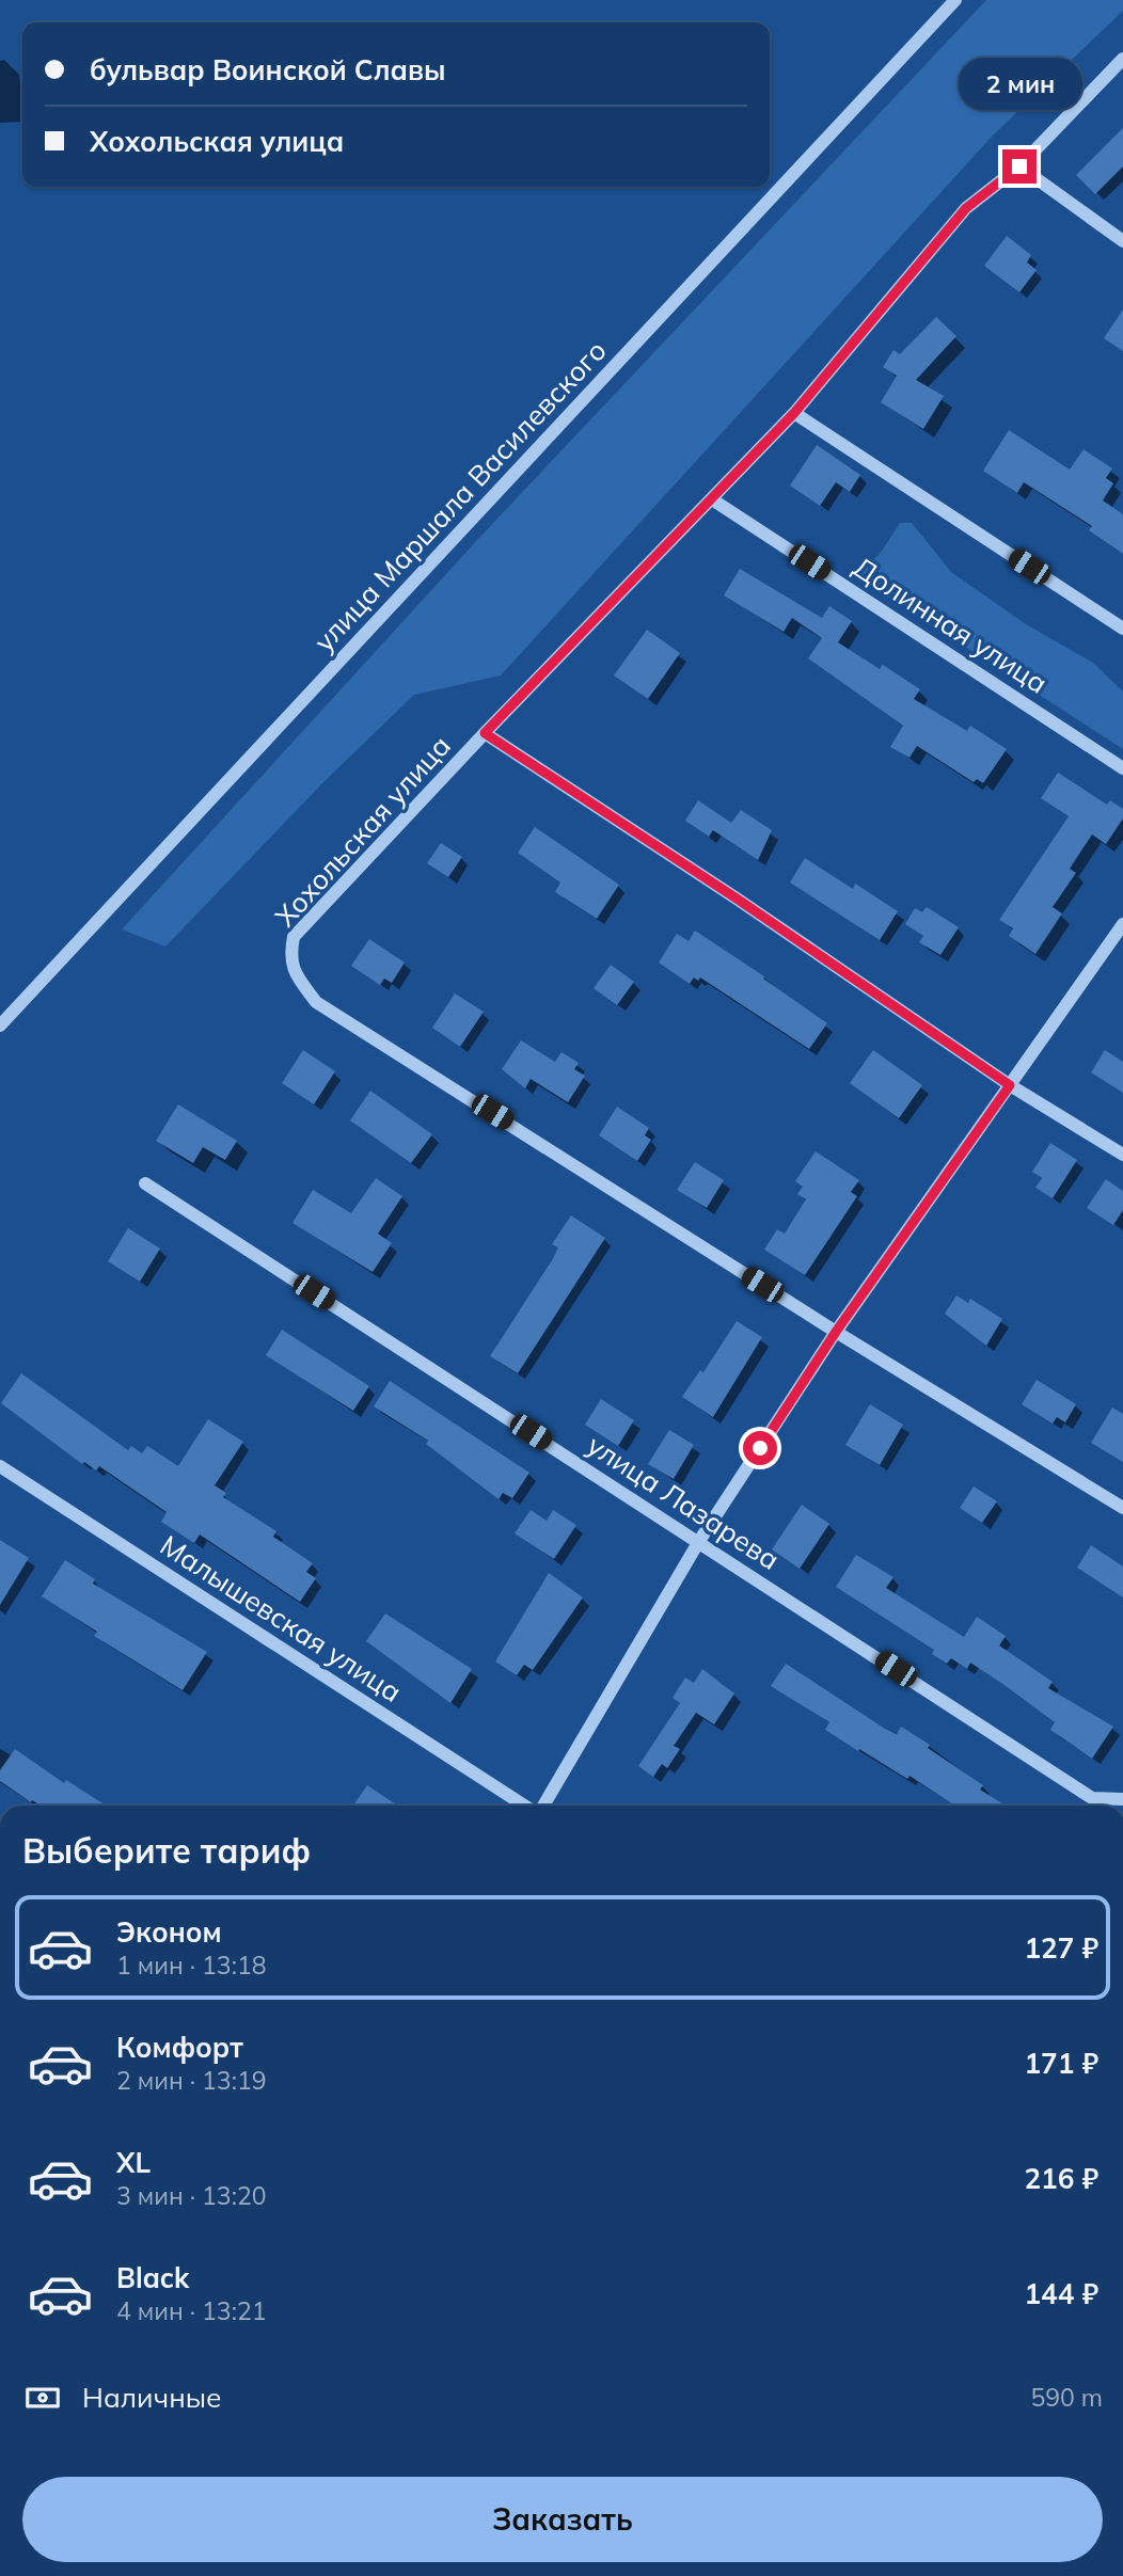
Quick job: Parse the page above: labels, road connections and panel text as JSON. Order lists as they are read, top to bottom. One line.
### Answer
{"streets":{"street":["улица Маршала Василевского","Долинная улица","Хохольская улица","улица Лазарева","Малышевская улица"]},"crossings":[["Долинная улица","Хохольская улица"]],"page":{"banner":["бульвар Воинской Славы","Хохольская улица"],"bubble":"2 мин","heading":"Выберите тариф","list":[{"name":"Эконом","note":"1 мин · 13:18","value":"127 ₽"},{"name":"Комфорт","note":"2 мин · 13:19","value":"171 ₽"},{"name":"XL","note":"3 мин · 13:20","value":"216 ₽"},{"name":"Black","note":"4 мин · 13:21","value":"144 ₽"}],"pay":["Наличные","590 m"],"buttons":"Заказать"}}
